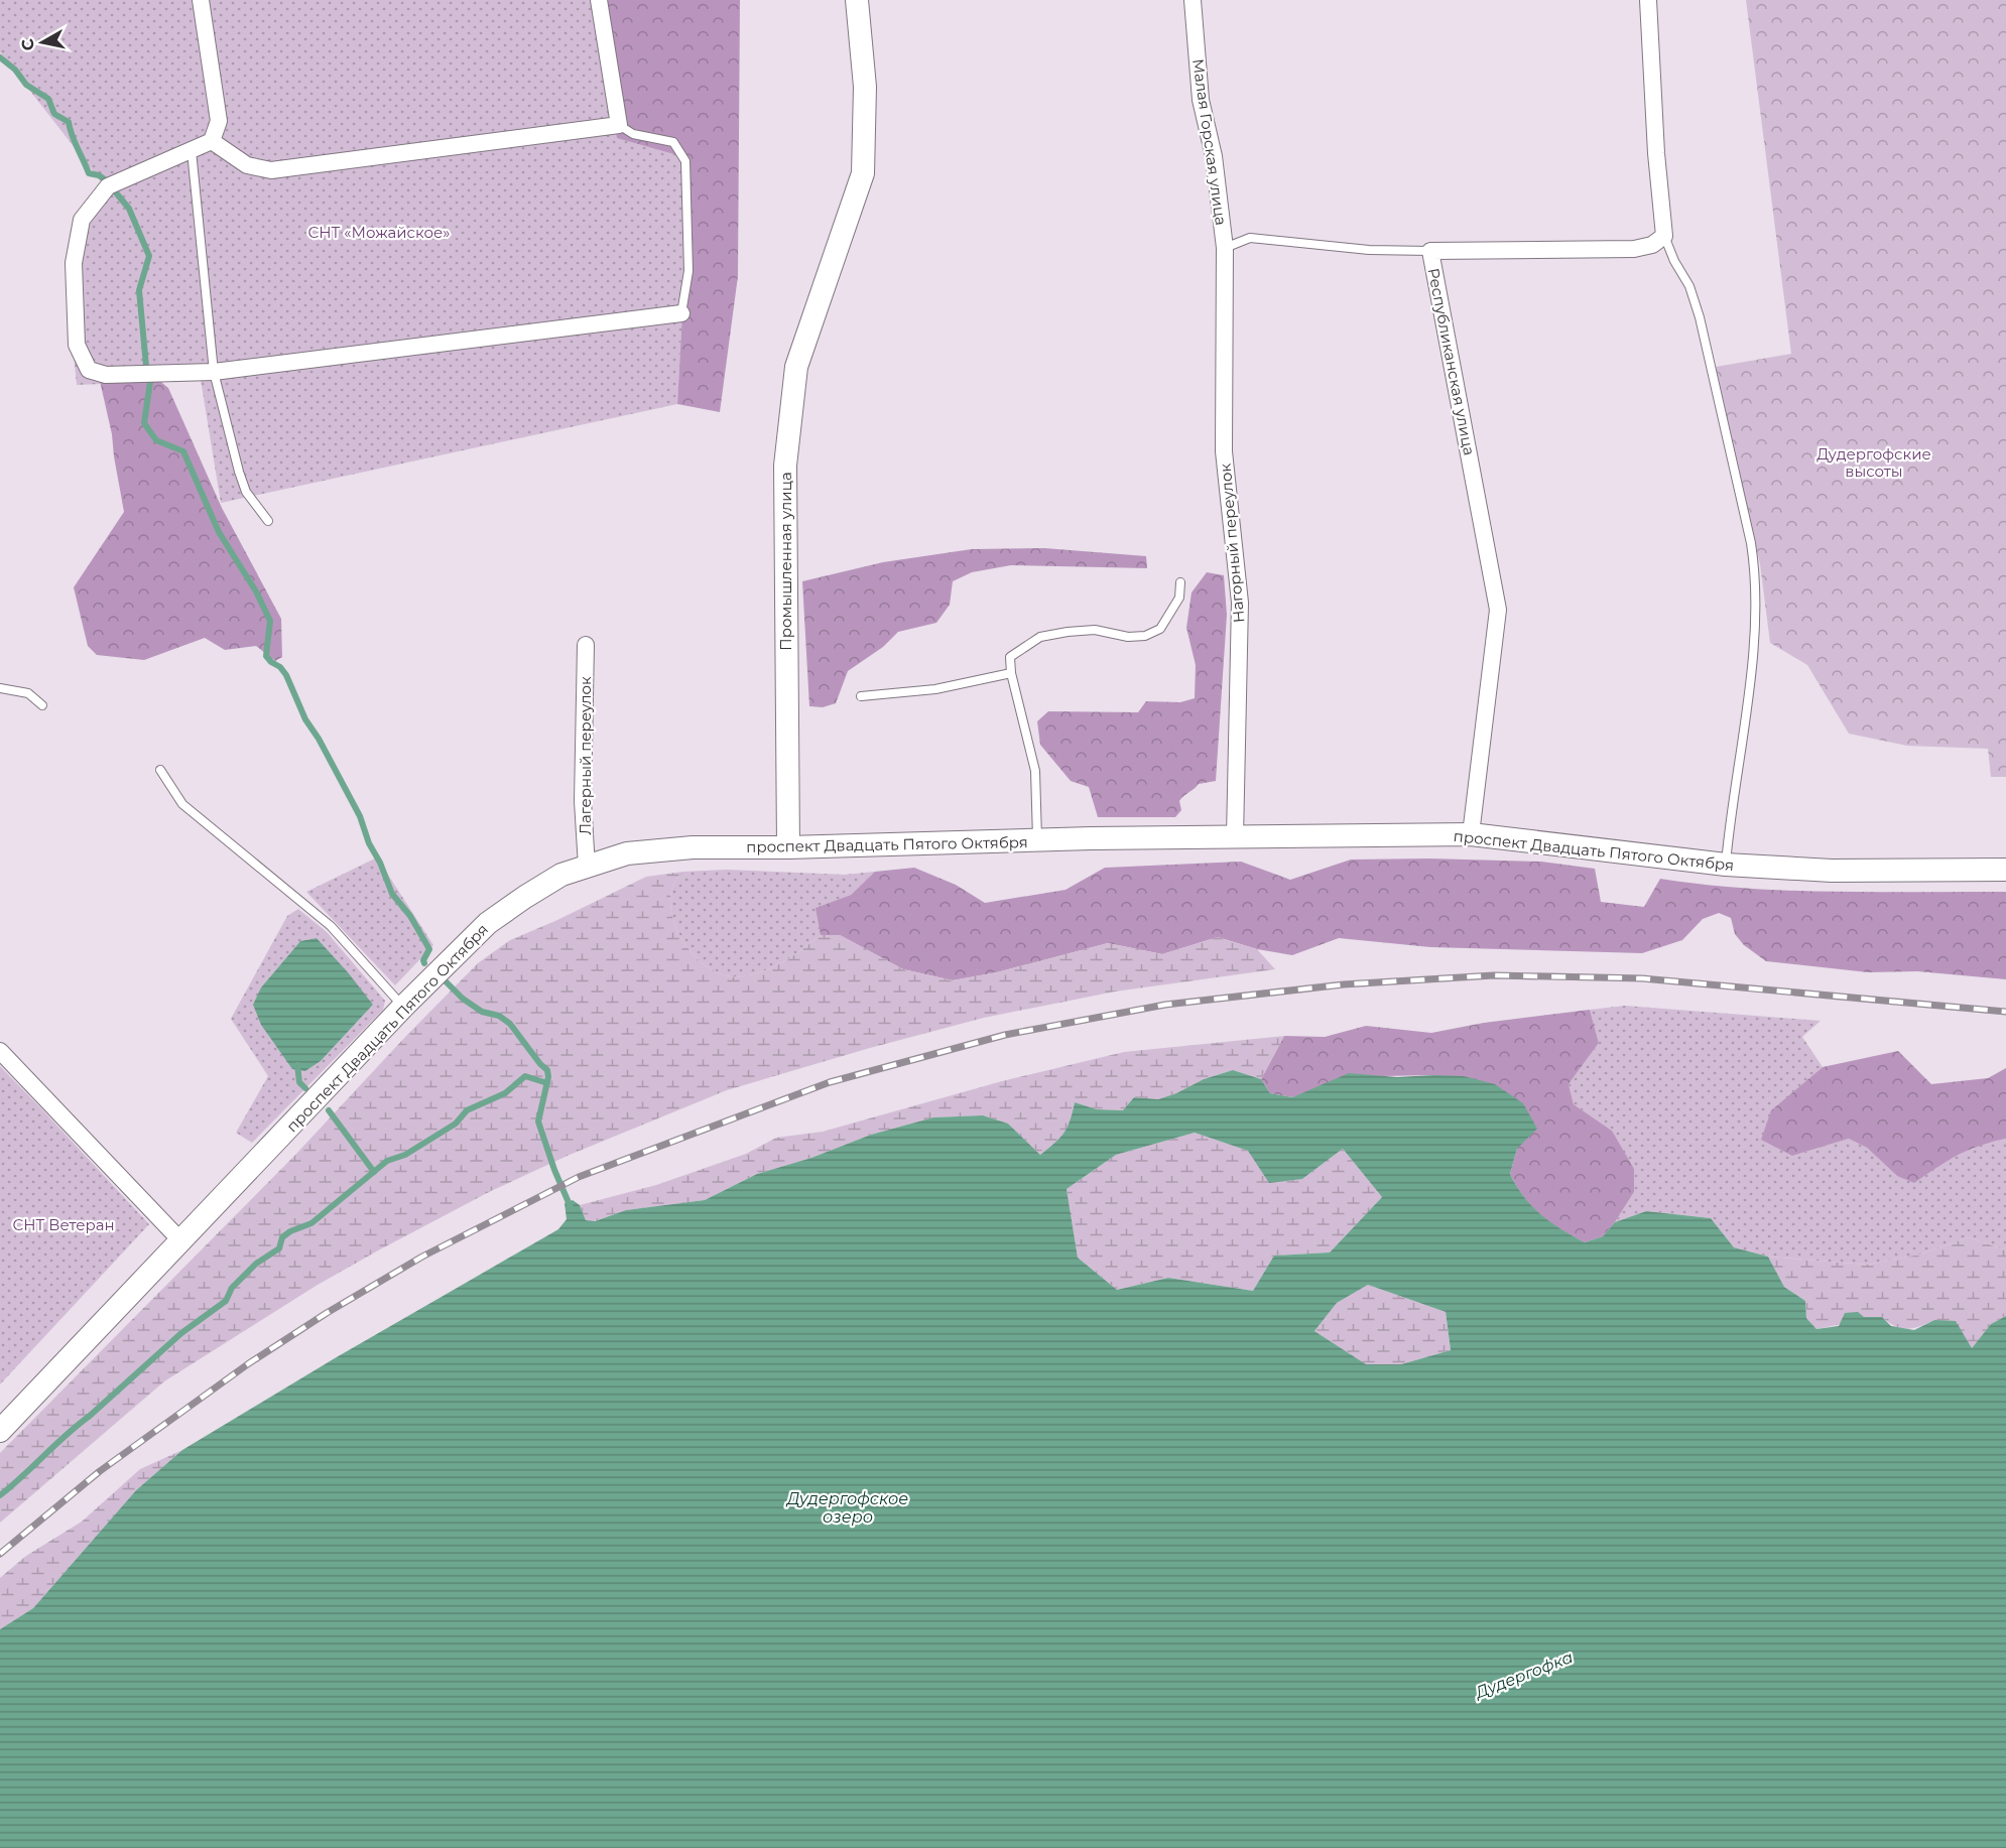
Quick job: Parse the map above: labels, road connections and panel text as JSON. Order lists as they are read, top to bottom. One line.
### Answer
{"streets":{"street":["Малая Горская улица","Республиканская улица","Нагорный переулок","Промышленная улица","Лагерный переулок","проспект Двадцать Пятого Октября"]},"crossings":[["Малая Горская улица","Нагорный переулок"],["Республиканская улица","проспект Двадцать Пятого Октября"],["Нагорный переулок","проспект Двадцать Пятого Октября"],["Промышленная улица","проспект Двадцать Пятого Октября"],["Лагерный переулок","проспект Двадцать Пятого Октября"]],"water":["Дудергофское озеро","Дудергофка"],"parks":["СНТ «Можайское»","Дудергофские высоты","СНТ Ветеран"],"north":"left"}
